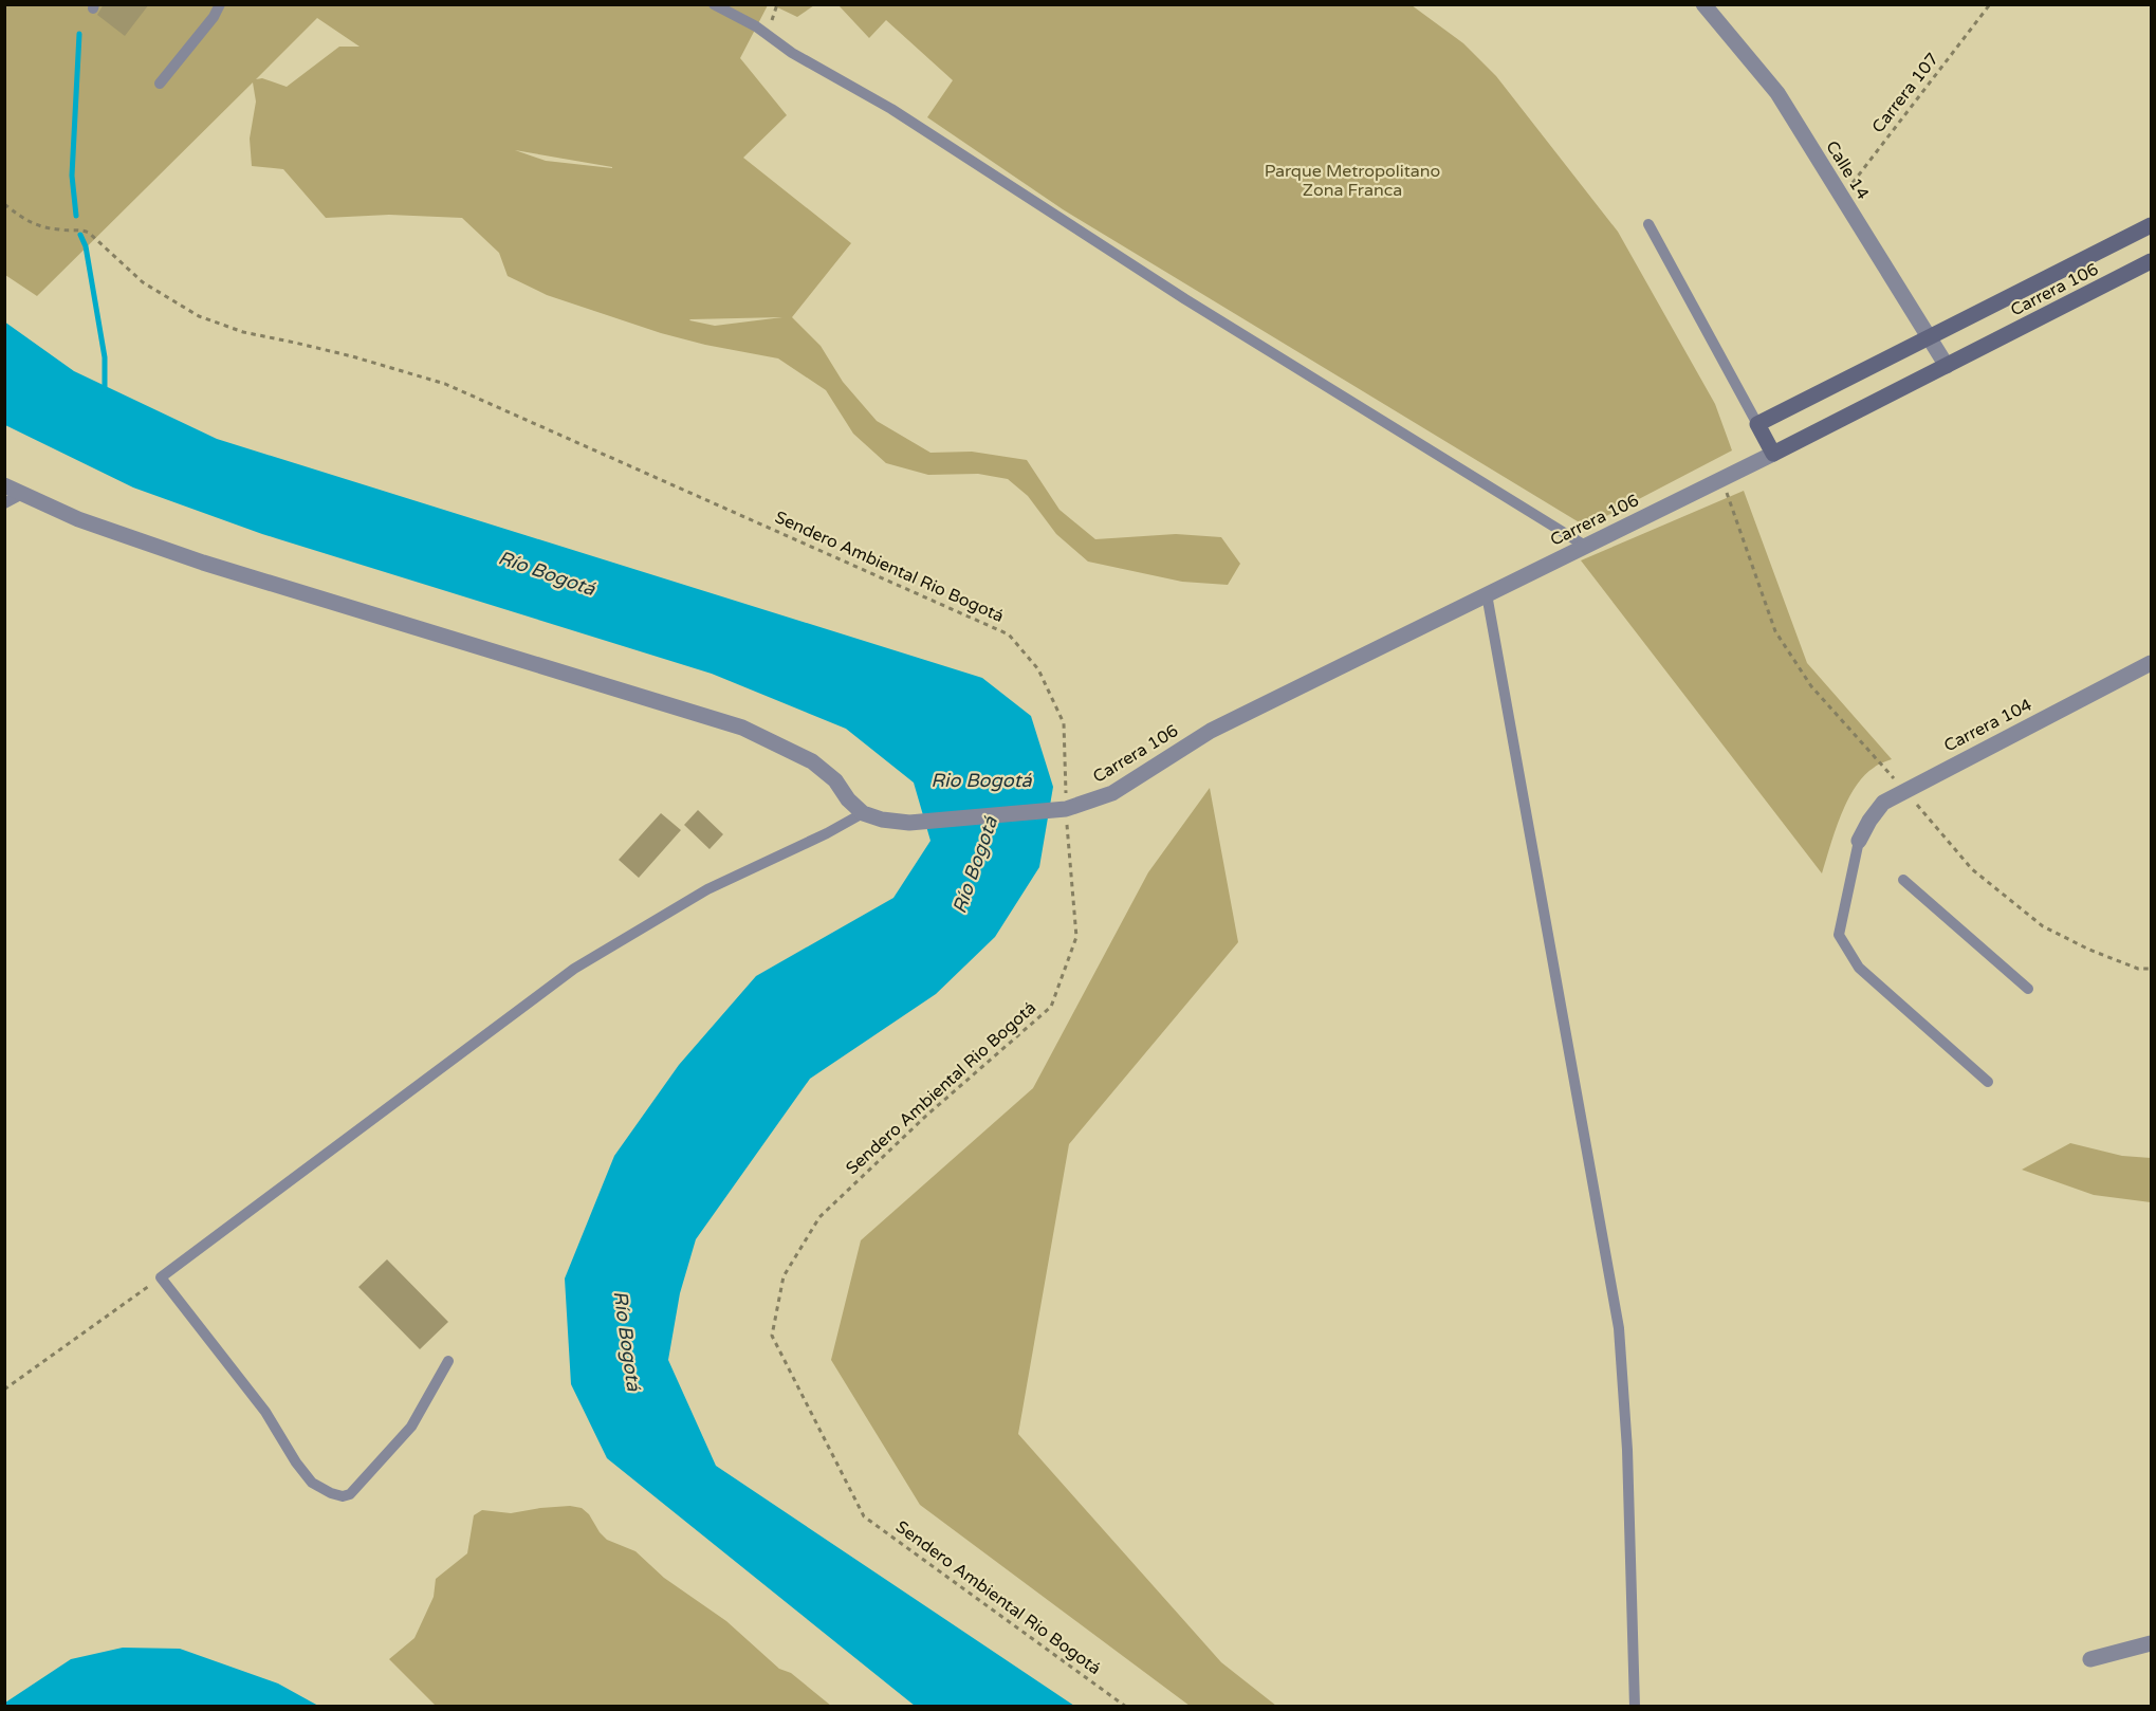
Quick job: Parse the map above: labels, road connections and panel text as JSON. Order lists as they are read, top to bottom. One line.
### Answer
{"streets":{"street":["Calle 14","Carrera 106","Carrera 104"],"path":["Carrera 107","Sendero Ambiental Rio Bogotá"]},"crossings":[["Carrera 107","Calle 14"],["Calle 14","Carrera 106"],["Carrera 106","Sendero Ambiental Rio Bogotá"]],"water":["Río Bogotá","Rio Bogotá"],"parks":["Parque Metropolitano Zona Franca"]}
